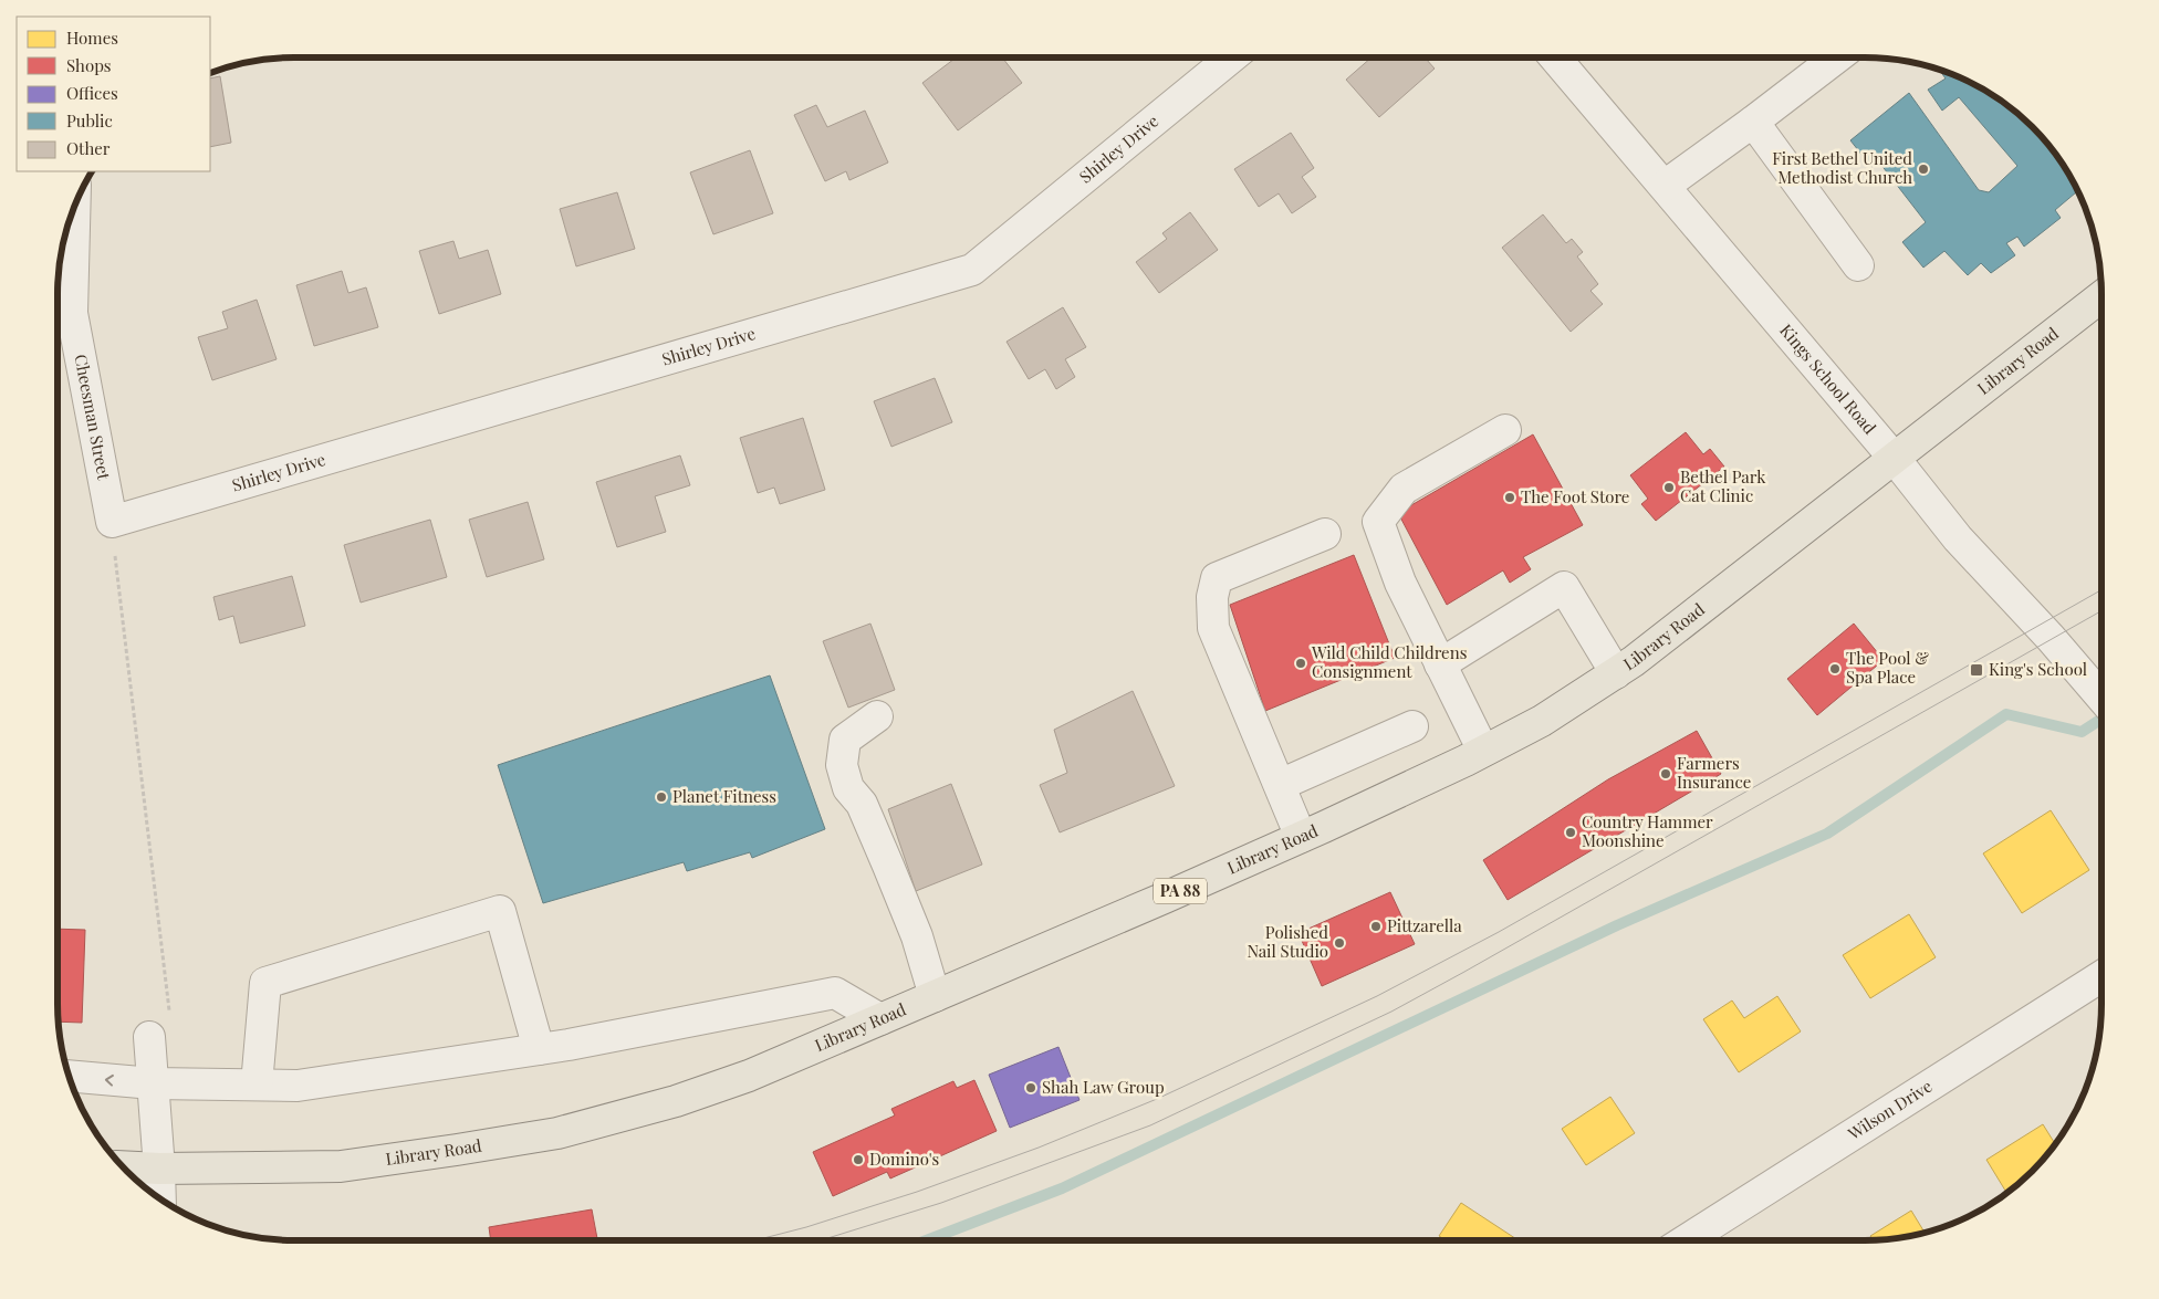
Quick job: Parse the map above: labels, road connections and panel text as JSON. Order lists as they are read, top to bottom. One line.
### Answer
{"streets":{"main road":["Library Road","PA 88"],"street":["Shirley Drive","Kings School Road","Cheesman Street","Wilson Drive"]},"crossings":[["Shirley Drive","Cheesman Street"],["Library Road","Kings School Road"]],"places":{"other":["First Bethel United Methodist Church","Bethel Park Cat Clinic","The Foot Store","Wild Child Childrens Consignment","The Pool & Spa Place","Farmers Insurance","Planet Fitness","Country Hammer Moonshine","Pittzarella","Polished Nail Studio","Shah Law Group","Domino's"],"transit":["King's School"]},"legend":["Homes","Shops","Offices","Public","Other"]}
